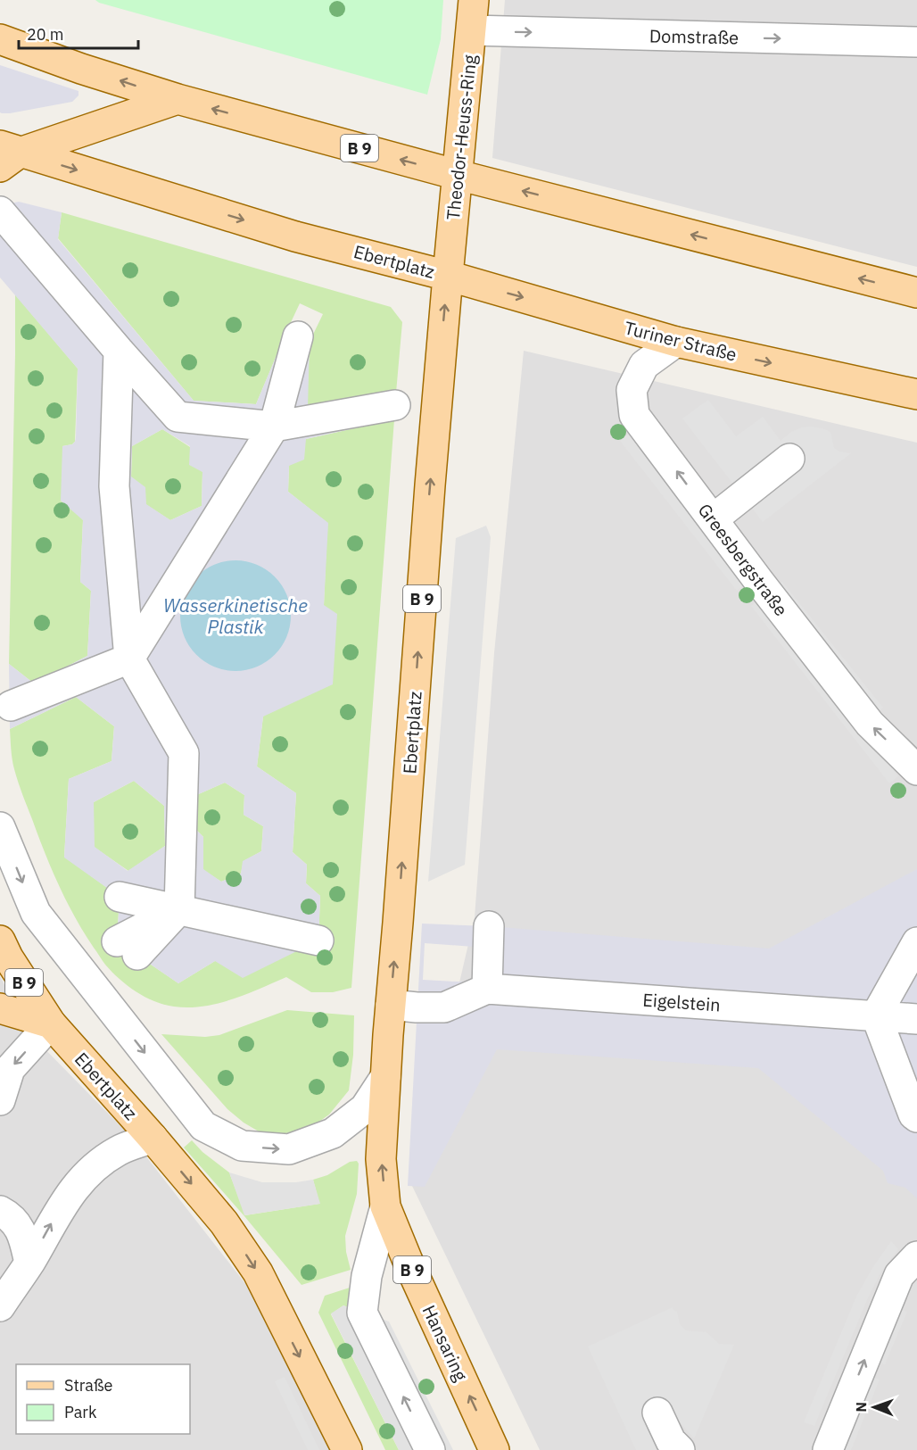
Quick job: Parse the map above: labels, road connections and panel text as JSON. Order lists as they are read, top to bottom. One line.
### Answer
{"streets":{"main road":["Theodor-Heuss-Ring","B 9","Ebertplatz","Turiner Straße","Hansaring"],"street":["Domstraße","Greesbergstraße","Eigelstein"]},"crossings":[["Domstraße","Theodor-Heuss-Ring"],["Theodor-Heuss-Ring","B 9"],["Theodor-Heuss-Ring","Ebertplatz"],["Theodor-Heuss-Ring","Turiner Straße"],["B 9","Ebertplatz"],["Ebertplatz","Turiner Straße"],["Ebertplatz","Eigelstein"],["Ebertplatz","Hansaring"],["Turiner Straße","Greesbergstraße"]],"one_way":["Domstraße","Greesbergstraße","Hansaring"],"water":["Wasserkinetische Plastik"],"legend":["Straße","Park"],"scale_bar":"20 m","north":"left"}
